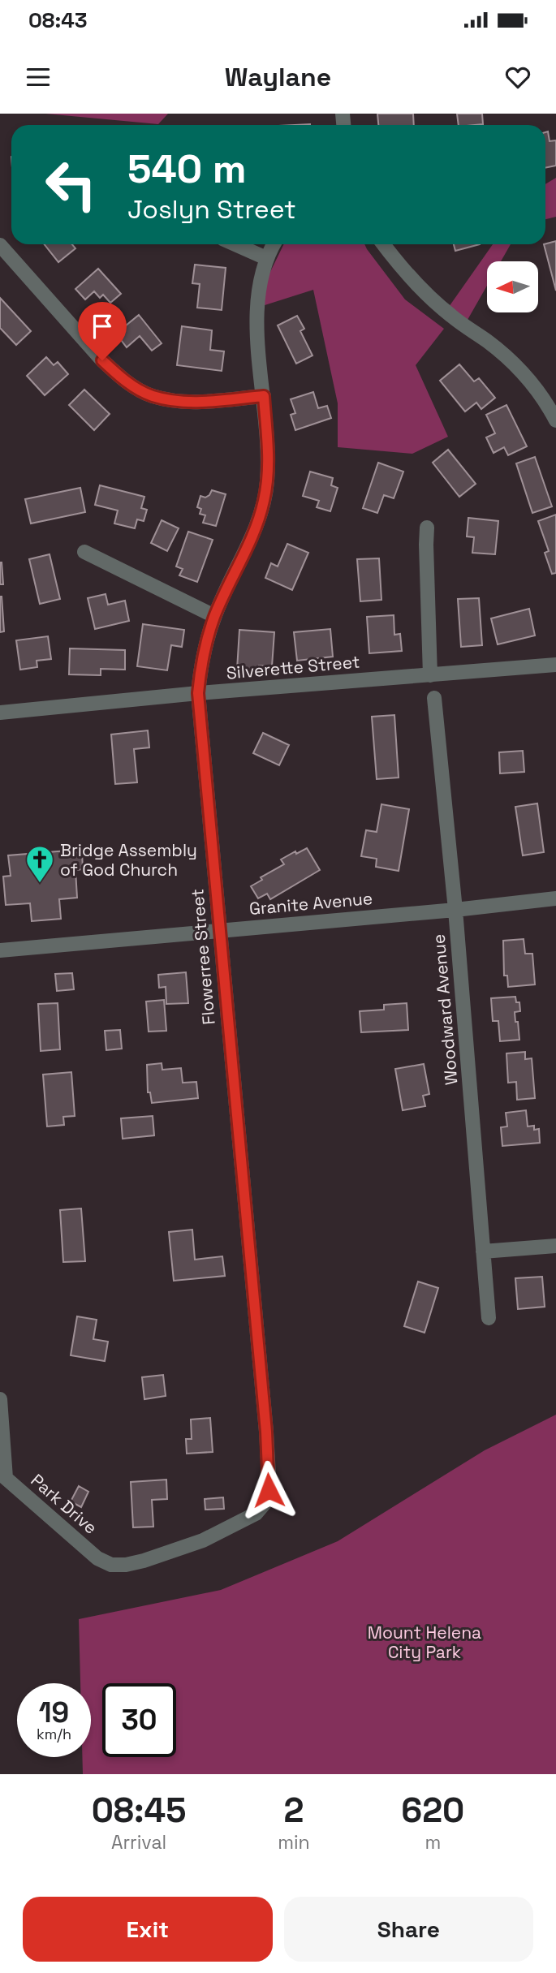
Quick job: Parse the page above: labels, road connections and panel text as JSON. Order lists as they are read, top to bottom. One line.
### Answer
{"streets":{"street":["Silverette Street","Granite Avenue","Flowerree Street","Woodward Avenue","Park Drive"]},"crossings":[["Silverette Street","Flowerree Street"],["Granite Avenue","Flowerree Street"],["Granite Avenue","Woodward Avenue"],["Flowerree Street","Park Drive"]],"parks":["Mount Helena City Park"],"places":{"church":["Bridge Assembly of God Church"]},"north":"left","page":{"status":"08:43","header":"Waylane","turn":["540 m","Joslyn Street"],"speed":"19 km/h","limit":"30","eta":["08:45","Arrival","2","min","620","m"],"buttons":["Exit","Share"]}}
